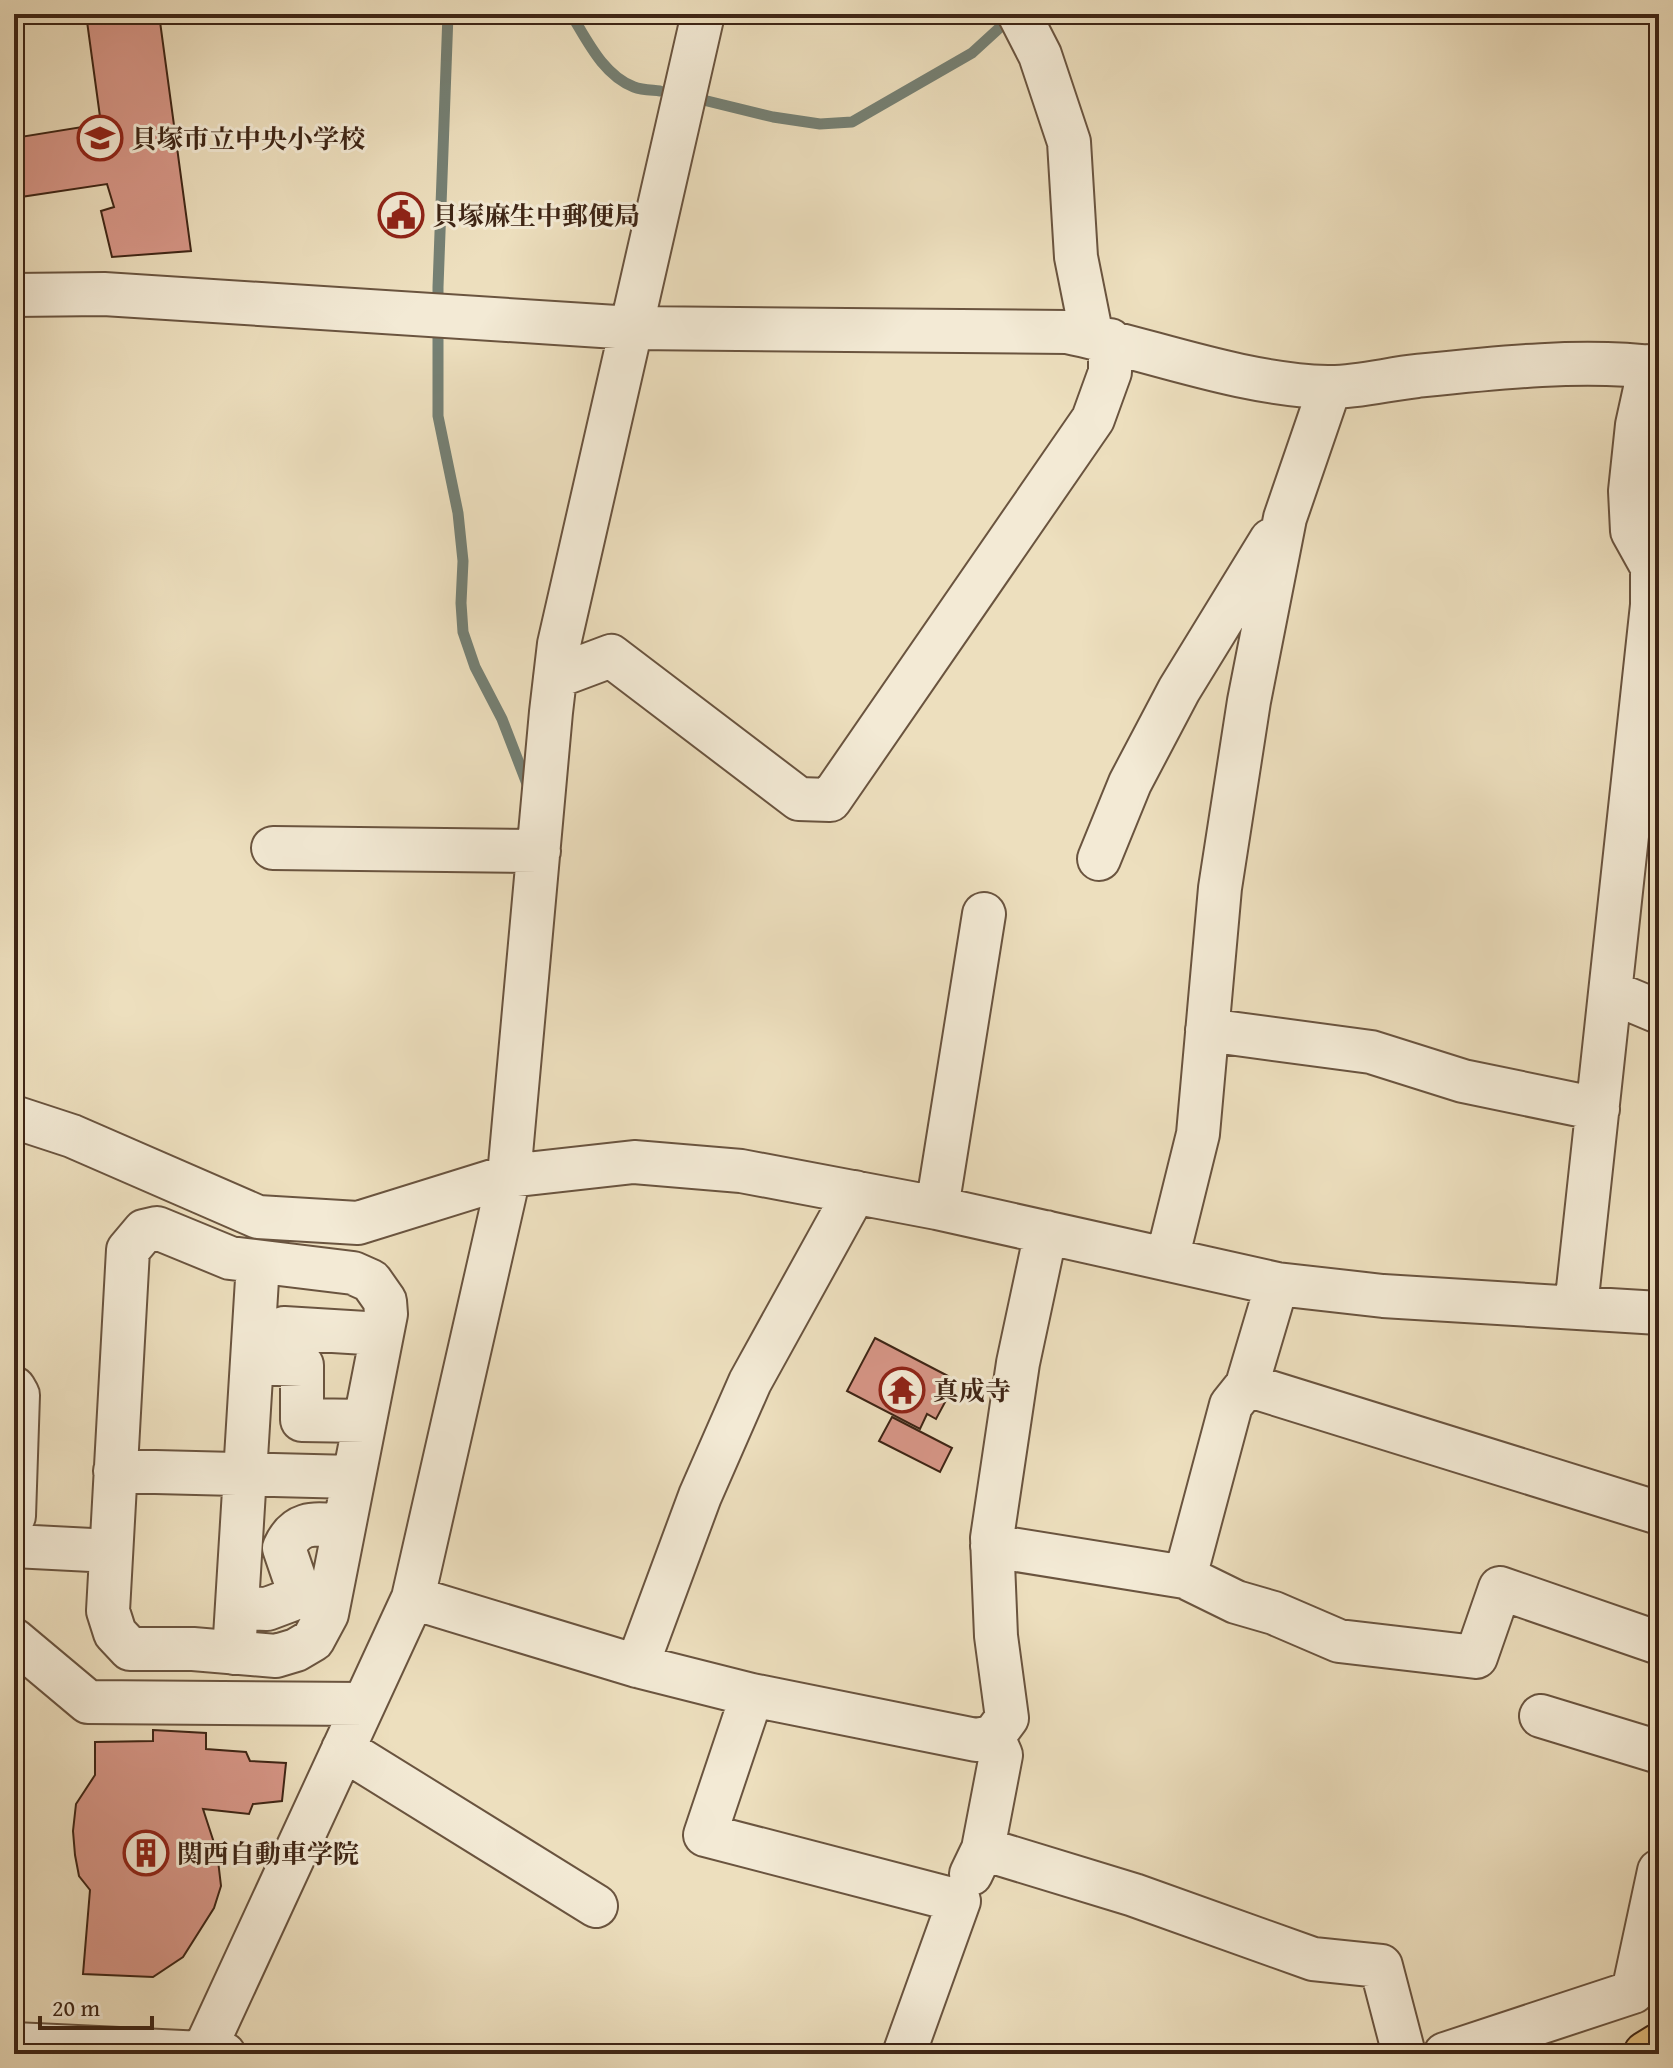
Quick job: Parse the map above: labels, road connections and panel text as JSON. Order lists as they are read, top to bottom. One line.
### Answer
{"places":{"school or university":["貝塚市立中央小学校"],"public building":["貝塚麻生中郵便局"],"temple":["真成寺"],"building":["関西自動車学院"]},"scale_bar":"20 m"}
